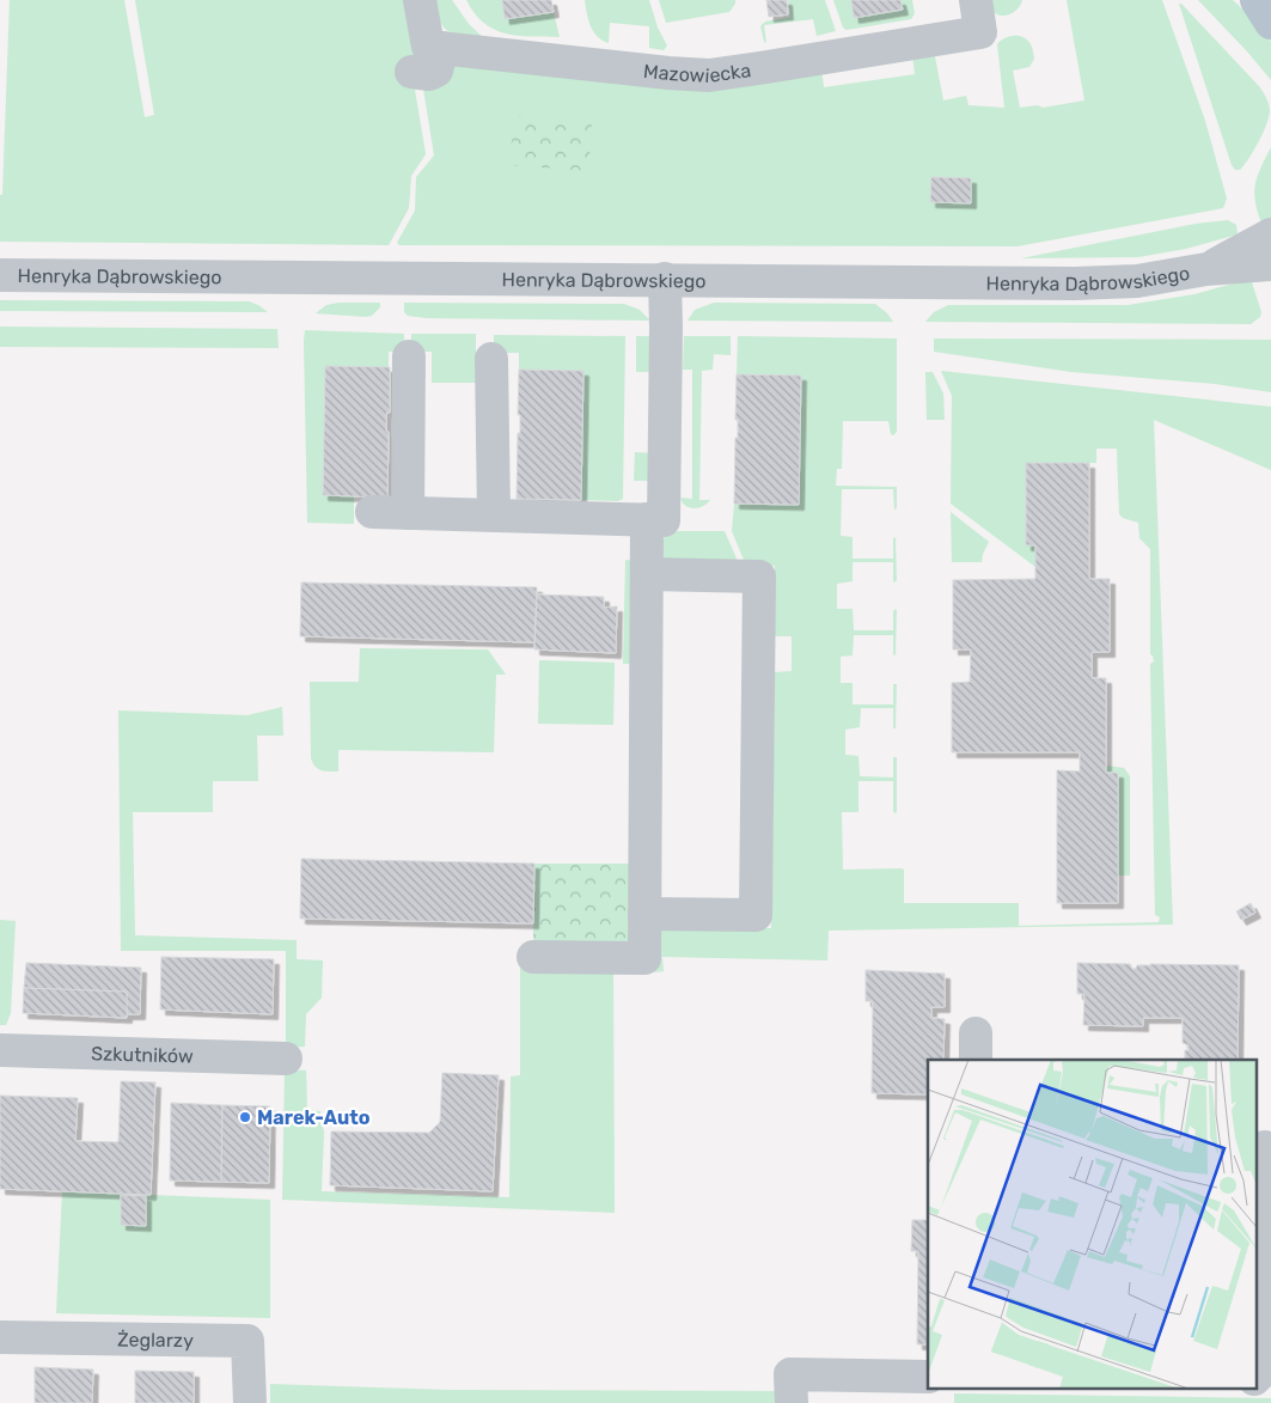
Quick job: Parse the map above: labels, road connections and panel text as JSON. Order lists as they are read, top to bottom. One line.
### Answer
{"streets":{"street":["Mazowiecka","Henryka Dąbrowskiego","Szkutników","Żeglarzy"]},"places":["Marek-Auto"]}
